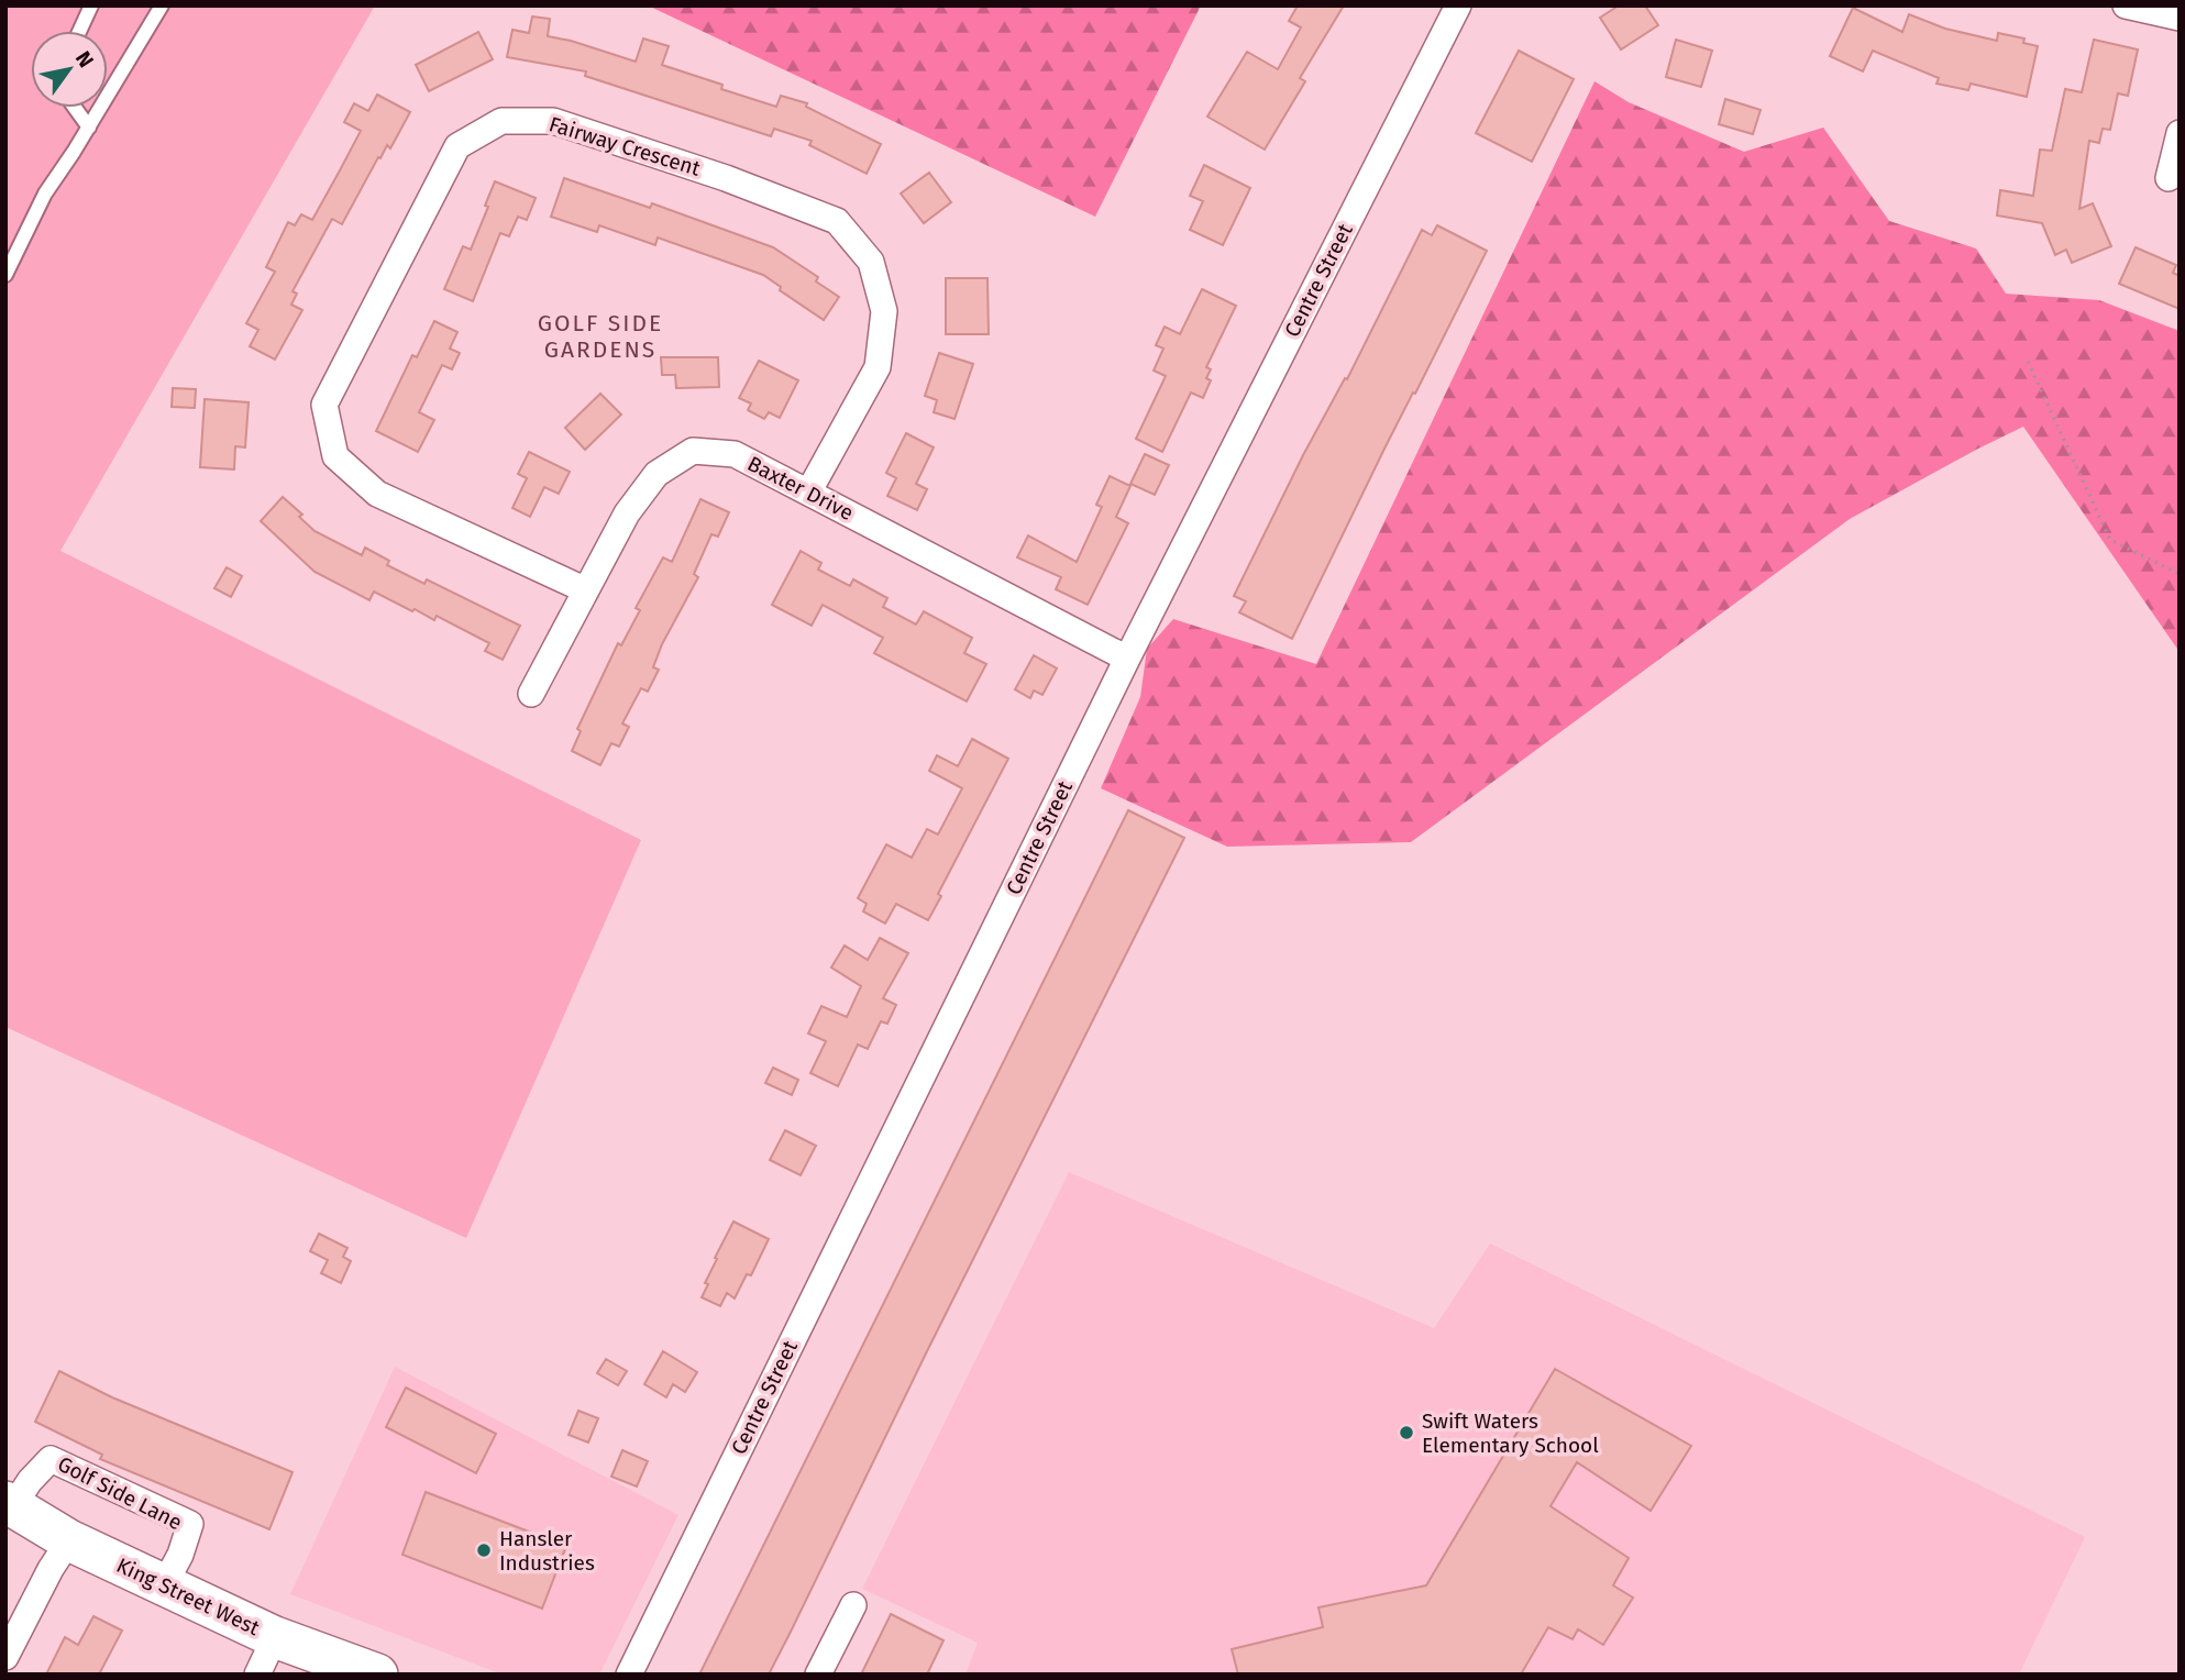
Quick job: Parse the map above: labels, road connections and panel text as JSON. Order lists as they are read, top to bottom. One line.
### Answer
{"streets":{"main road":["King Street West"],"street":["Fairway Crescent","Centre Street","Baxter Drive","Golf Side Lane"]},"crossings":[["Fairway Crescent","Baxter Drive"],["Centre Street","Baxter Drive"],["Golf Side Lane","King Street West"]],"districts":["GOLF SIDE GARDENS"],"places":["Swift Waters Elementary School","Hansler Industries"],"north":"top right"}
